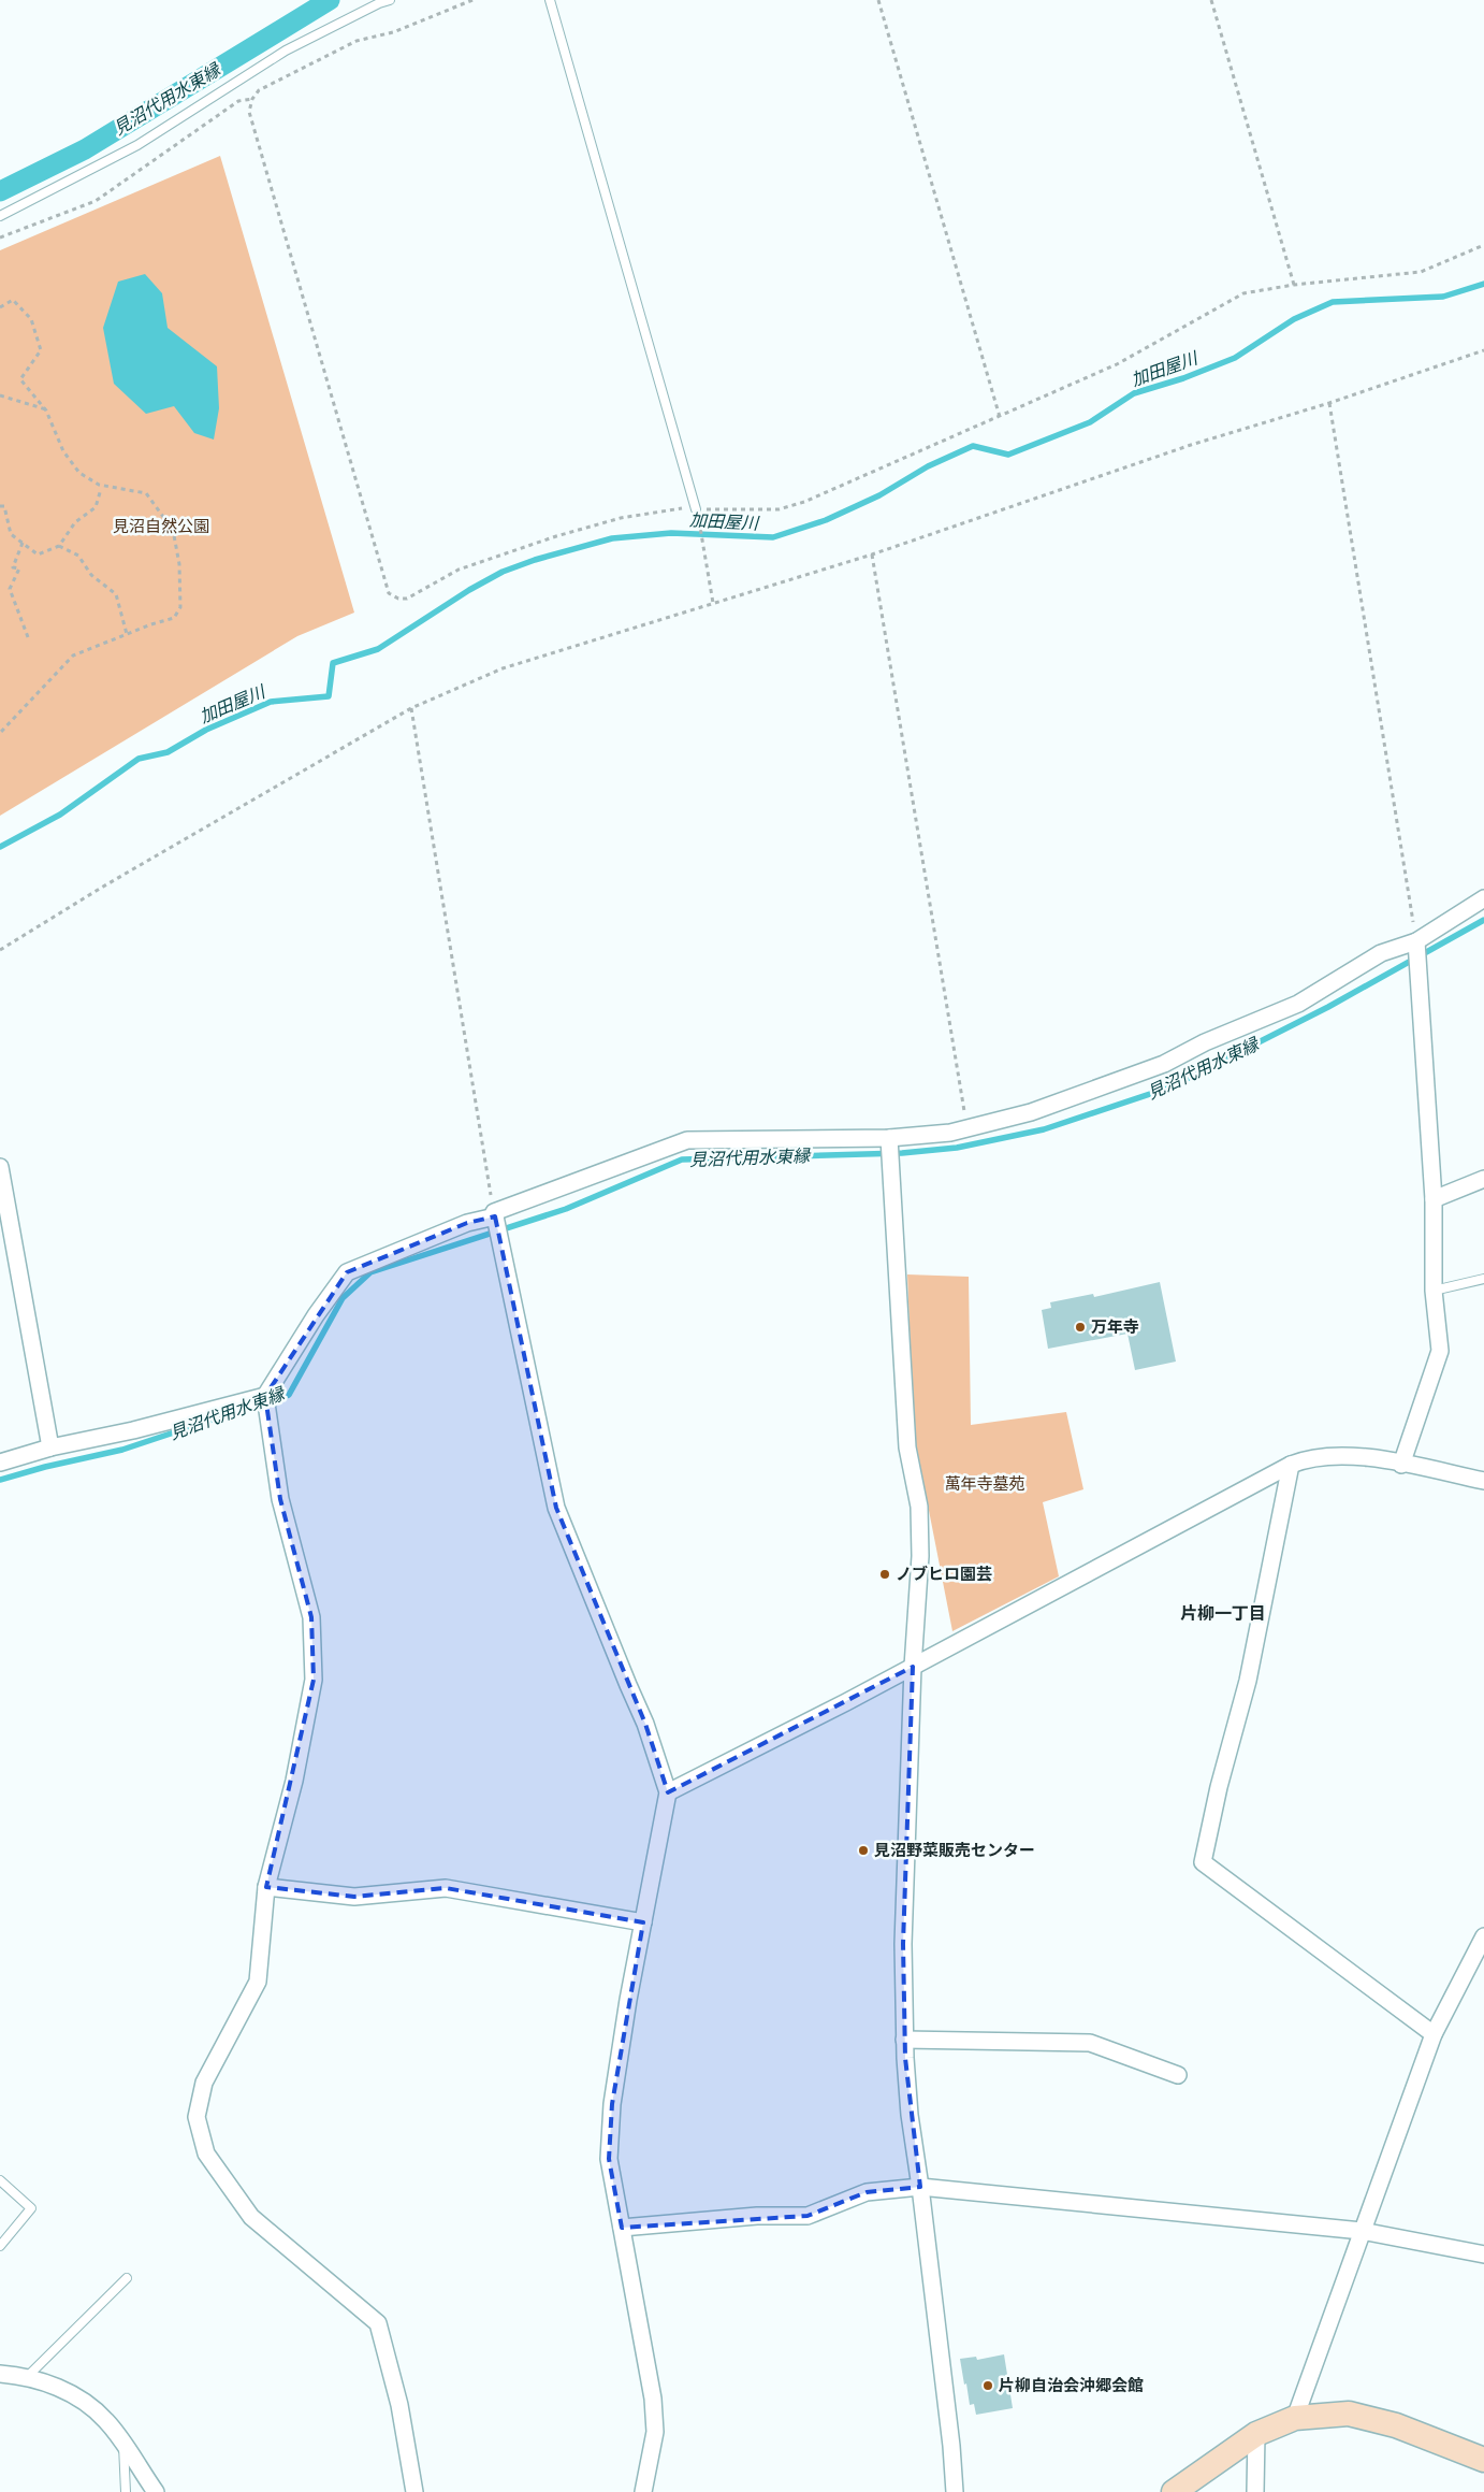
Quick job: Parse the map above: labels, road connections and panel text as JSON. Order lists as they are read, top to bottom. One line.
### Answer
{"districts":["片柳一丁目"],"water":["見沼代用水東縁","加田屋川"],"parks":["見沼自然公園","萬年寺墓苑"],"places":["万年寺","ノブヒロ園芸","見沼野菜販売センター","片柳自治会沖郷会館"]}
